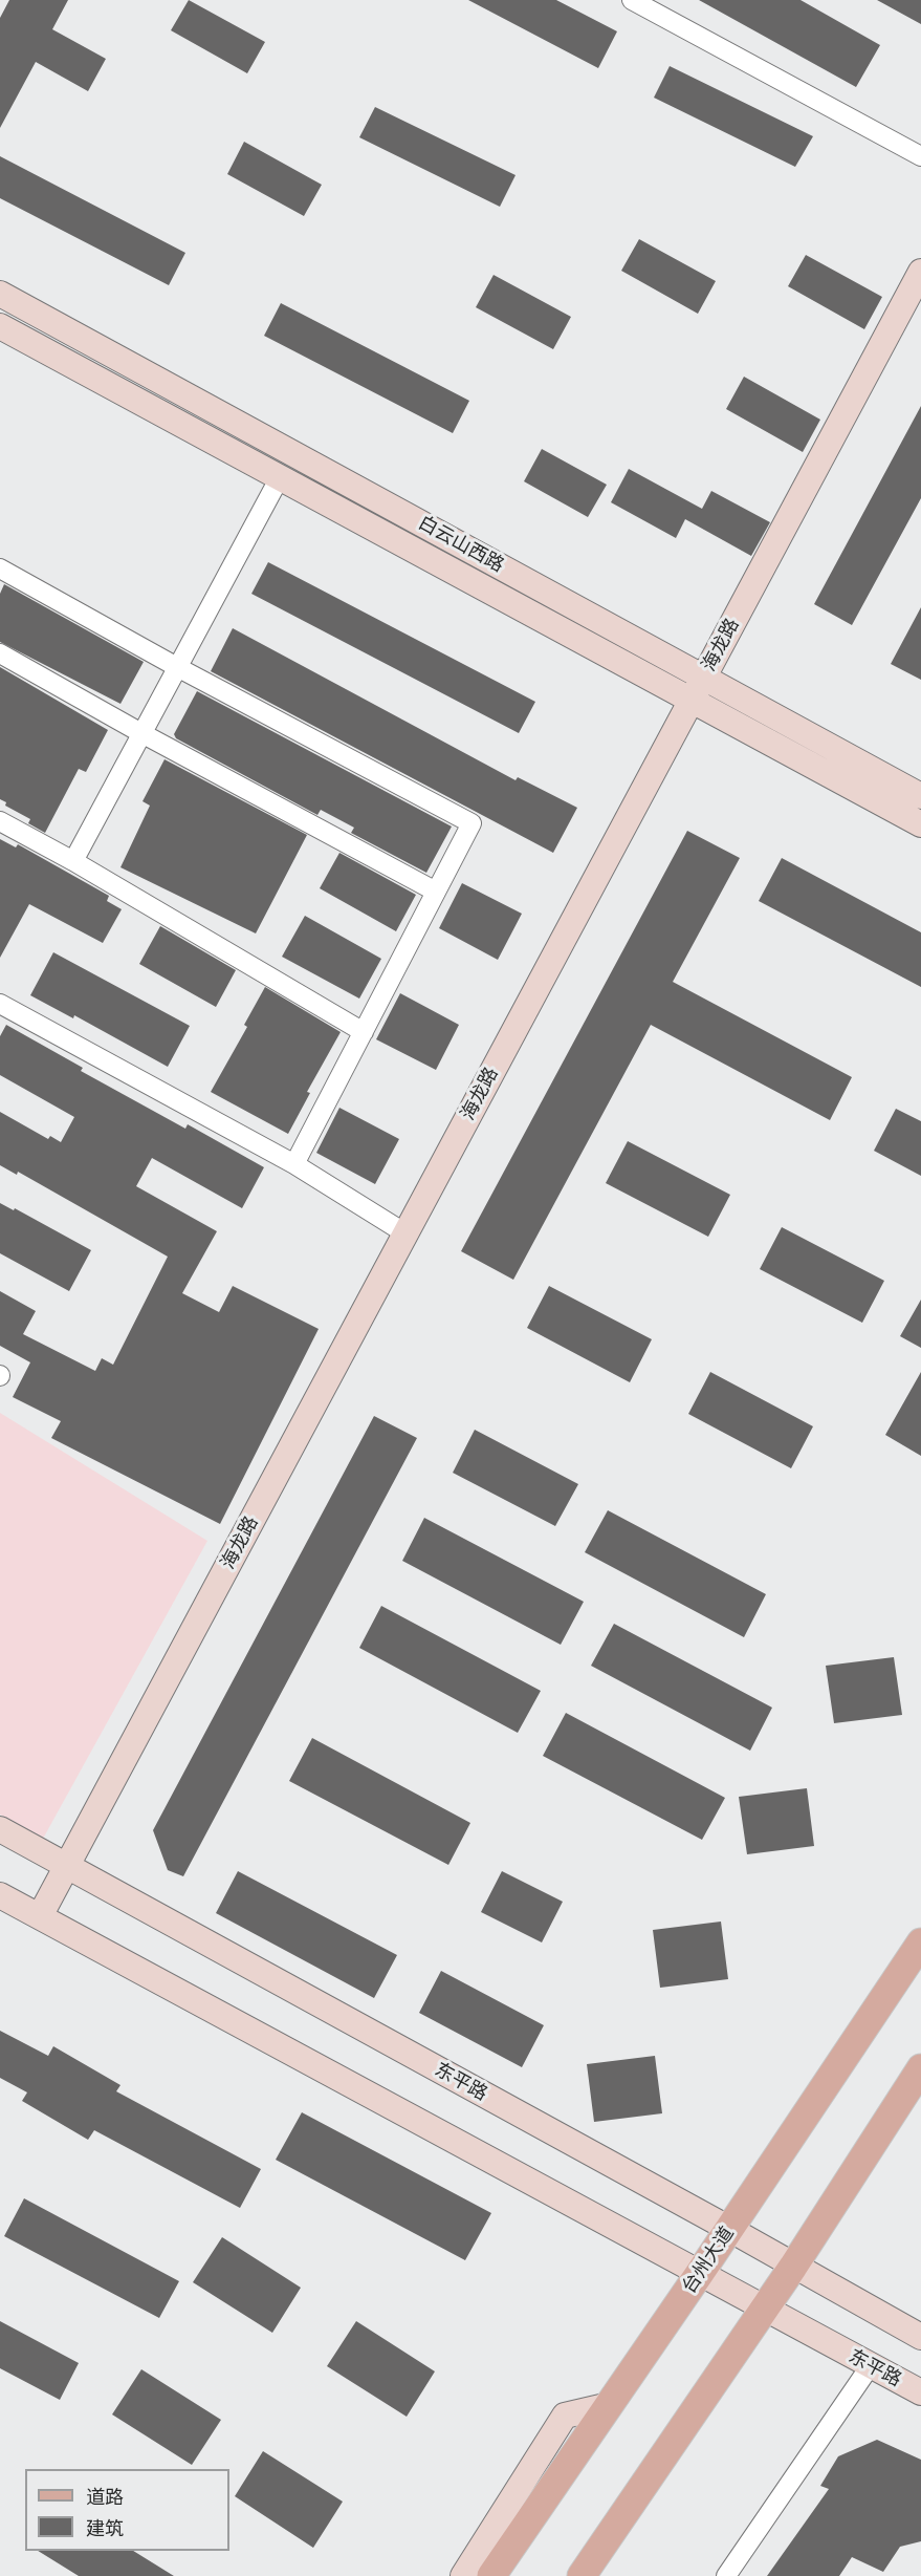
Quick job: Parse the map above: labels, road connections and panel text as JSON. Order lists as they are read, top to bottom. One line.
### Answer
{"streets":{"main road":["白云山西路","海龙路","东平路","台州大道"]},"crossings":[["白云山西路","海龙路"],["海龙路","东平路"],["东平路","台州大道"]],"legend":["道路","建筑"]}
